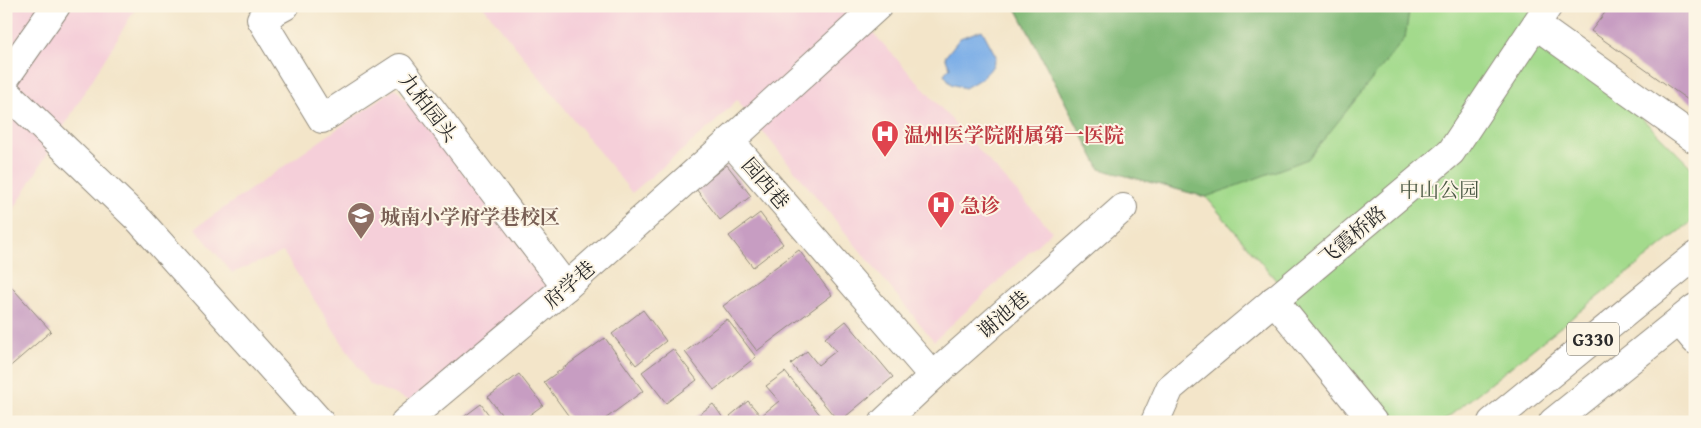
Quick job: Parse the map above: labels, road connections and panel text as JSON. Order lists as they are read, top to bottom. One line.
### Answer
{"streets":{"main road":["九柏园头","园西巷","飞霞桥路","府学巷","谢池巷","G330"]},"crossings":[["九柏园头","府学巷"],["园西巷","府学巷"],["园西巷","谢池巷"]],"parks":["中山公园"],"places":{"hospital":["温州医学院附属第一医院","急诊"],"school or university":["城南小学府学巷校区"]}}
